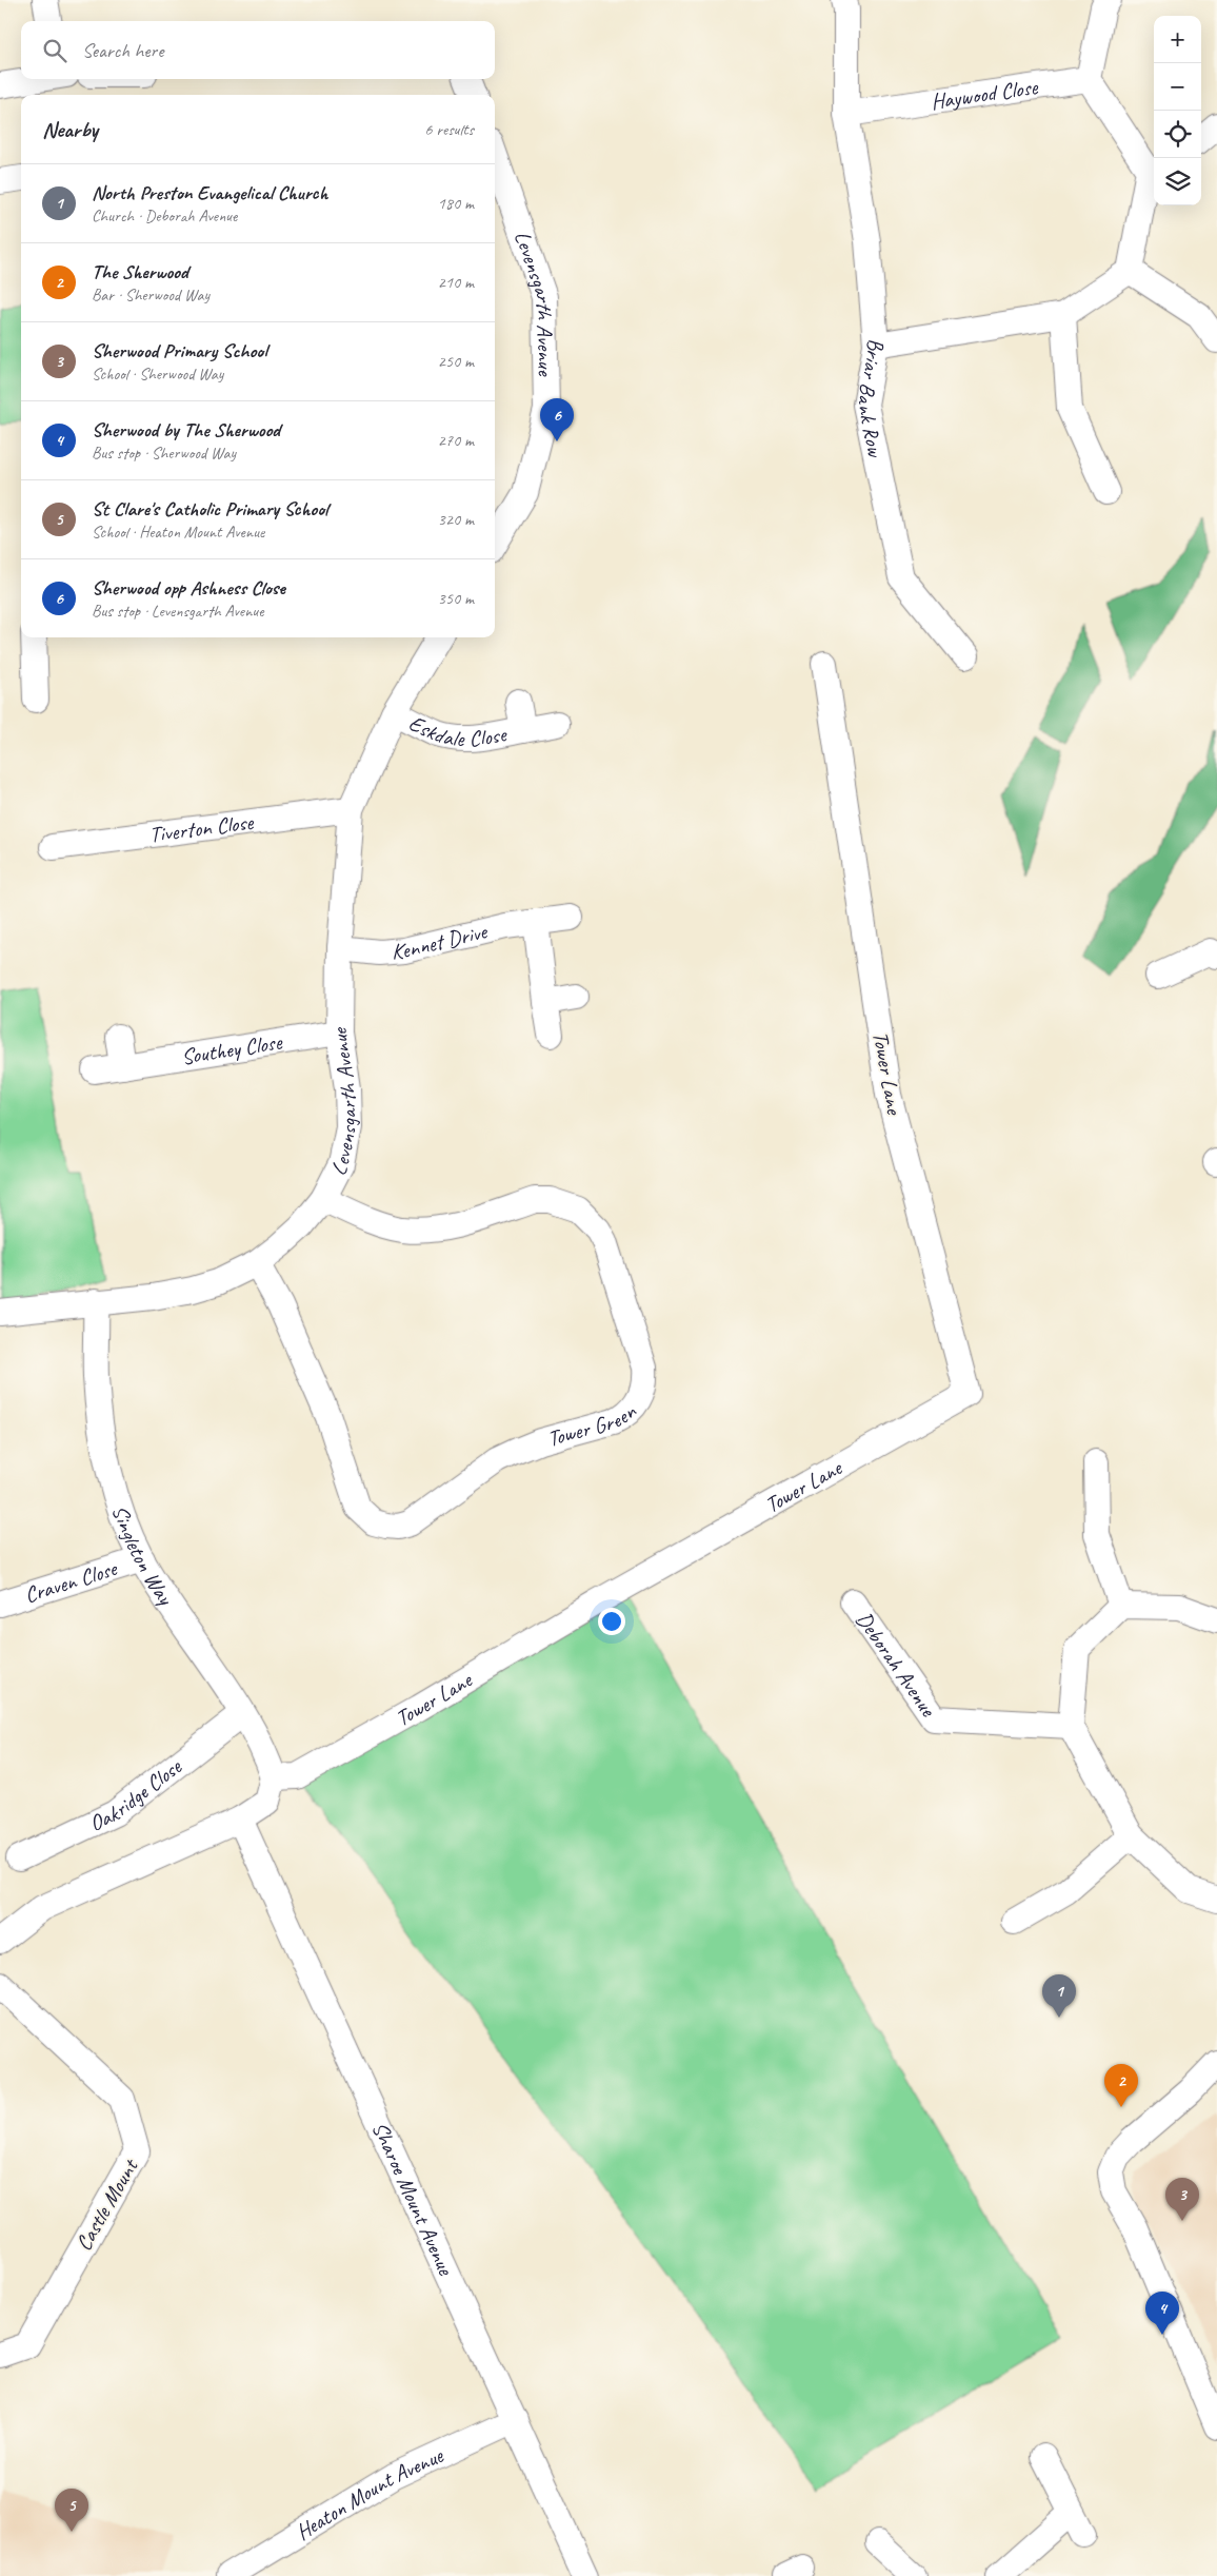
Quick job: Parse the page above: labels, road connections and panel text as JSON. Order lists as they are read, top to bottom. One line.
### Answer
{"streets":{"street":["Haywood Close","Levensgarth Avenue","Briar Bank Row","Eskdale Close","Tiverton Close","Kennet Drive","Southey Close","Tower Lane","Tower Green","Singleton Way","Craven Close","Deborah Avenue","Oakridge Close","Sharoe Mount Avenue","Castle Mount","Heaton Mount Avenue"]},"crossings":[["Haywood Close","Briar Bank Row"],["Levensgarth Avenue","Eskdale Close"],["Levensgarth Avenue","Tiverton Close"],["Levensgarth Avenue","Kennet Drive"],["Levensgarth Avenue","Southey Close"],["Levensgarth Avenue","Tower Green"],["Levensgarth Avenue","Singleton Way"],["Tower Lane","Singleton Way"],["Singleton Way","Craven Close"],["Singleton Way","Oakridge Close"],["Sharoe Mount Avenue","Heaton Mount Avenue"]],"page":{"map_buttons":["+","−"],"search":"Search here","heading":["Nearby","6 results"],"list":[{"mark":"1","name":"North Preston Evangelical Church","note":"Church · Deborah Avenue","value":"180 m"},{"mark":"2","name":"The Sherwood","note":"Bar · Sherwood Way","value":"210 m"},{"mark":"3","name":"Sherwood Primary School","note":"School · Sherwood Way","value":"250 m"},{"mark":"4","name":"Sherwood by The Sherwood","note":"Bus stop · Sherwood Way","value":"270 m"},{"mark":"5","name":"St Clare's Catholic Primary School","note":"School · Heaton Mount Avenue","value":"320 m"},{"mark":"6","name":"Sherwood opp Ashness Close","note":"Bus stop · Levensgarth Avenue","value":"350 m"}],"pins":["6","1","2","3","4","5"]}}
